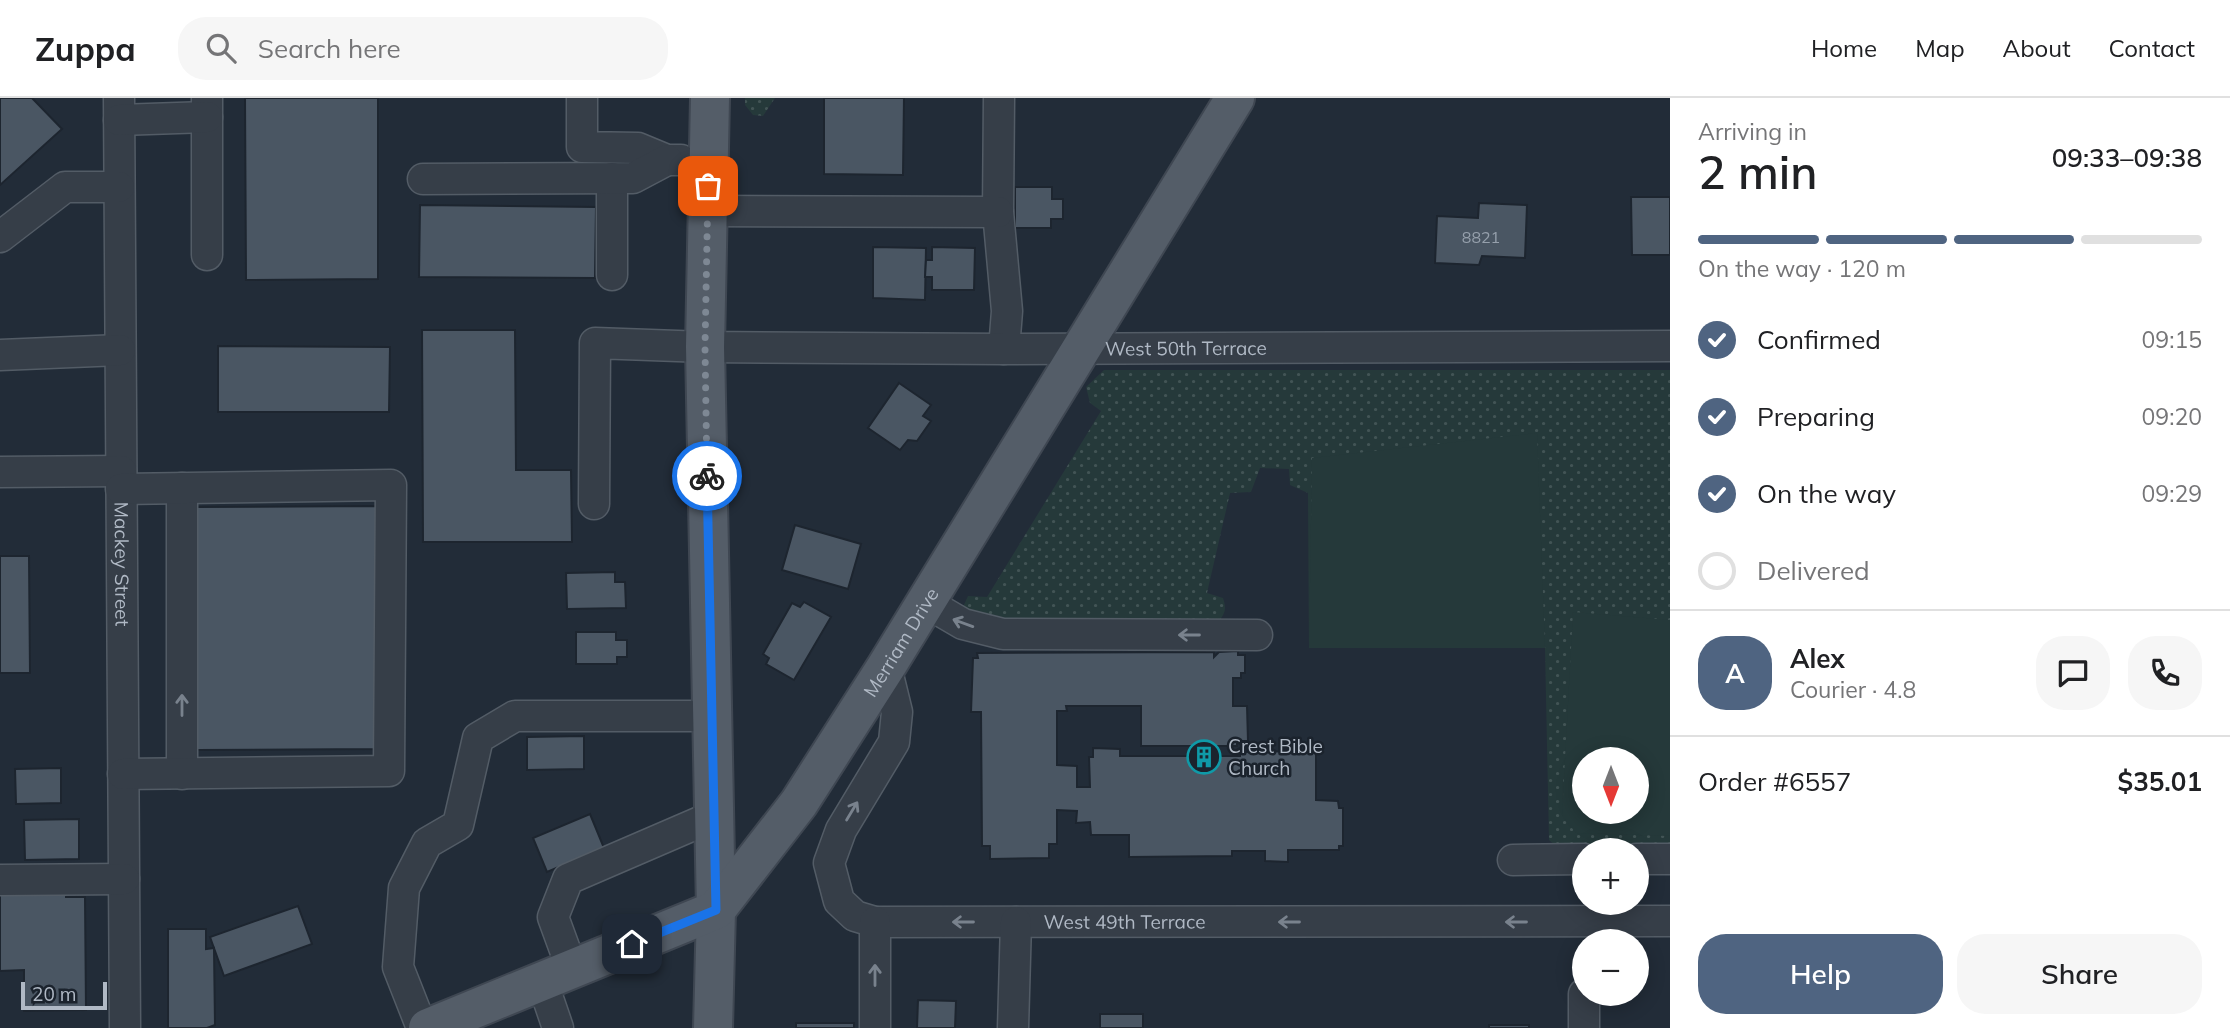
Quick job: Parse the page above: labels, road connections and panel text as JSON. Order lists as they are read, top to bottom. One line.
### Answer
{"streets":{"main road":["Merriam Drive"],"street":["West 50th Terrace","Mackey Street","West 49th Terrace"]},"crossings":[["West 50th Terrace","Merriam Drive"],["Merriam Drive","West 49th Terrace"]],"places":{"building":["Crest Bible Church"]},"house_numbers":["8821"],"scale_bar":"20 m","north":"bottom","page":{"header":"Zuppa","search":"Search here","nav":["Home","Map","About","Contact"],"heading":["2 min","Arriving in","09:33–09:38"],"panel":["Alex","Courier · 4.8","Order #6557","$35.01"],"bar":"On the way · 120 m","list":[["Confirmed","09:15"],["Preparing","09:20"],["On the way","09:29"],"Delivered"],"round":"A","map_buttons":["+","−"],"buttons":["Help","Share"],"scale":"20 m"}}
